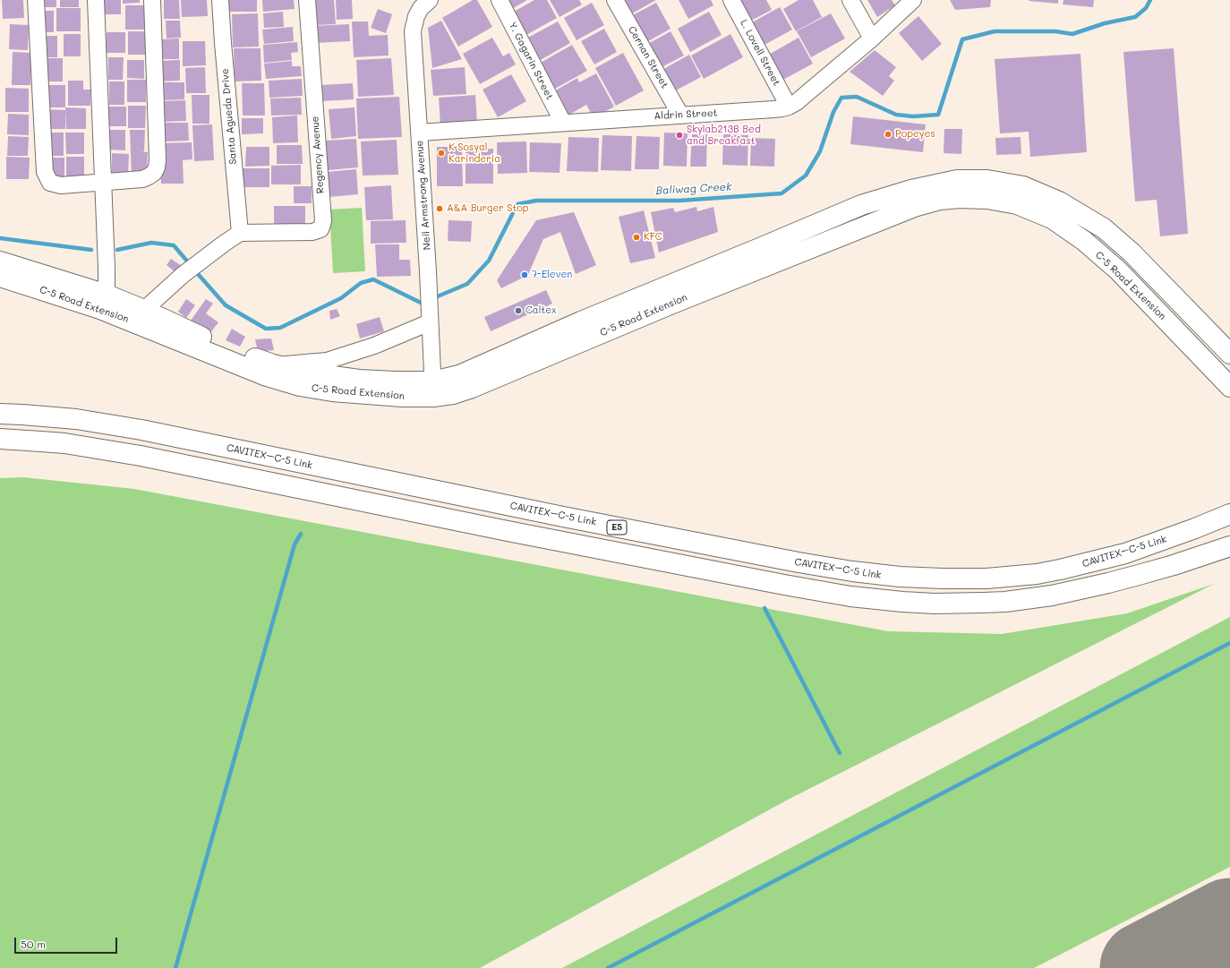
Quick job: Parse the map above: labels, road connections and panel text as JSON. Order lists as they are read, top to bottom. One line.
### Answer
{"streets":{"main road":["C-5 Road Extension","CAVITEX–C-5 Link","E5"],"street":["L. Lovell Street","Cernan Street","Y. Gagarin Street","Aldrin Street","Santa Agueda Drive","Regency Avenue","Neil Armstrong Avenue"]},"crossings":[["L. Lovell Street","Aldrin Street"],["Cernan Street","Aldrin Street"],["Y. Gagarin Street","Aldrin Street"],["Aldrin Street","Neil Armstrong Avenue"],["Santa Agueda Drive","Regency Avenue"],["Neil Armstrong Avenue","C-5 Road Extension"]],"water":["Baliwag Creek"],"places":["Popeyes","Skylab213B Bed and Breakfast","K Sosyal Karinderia","A&A Burger Stop","KFC","7-Eleven","Caltex"],"scale_bar":"50 m"}
